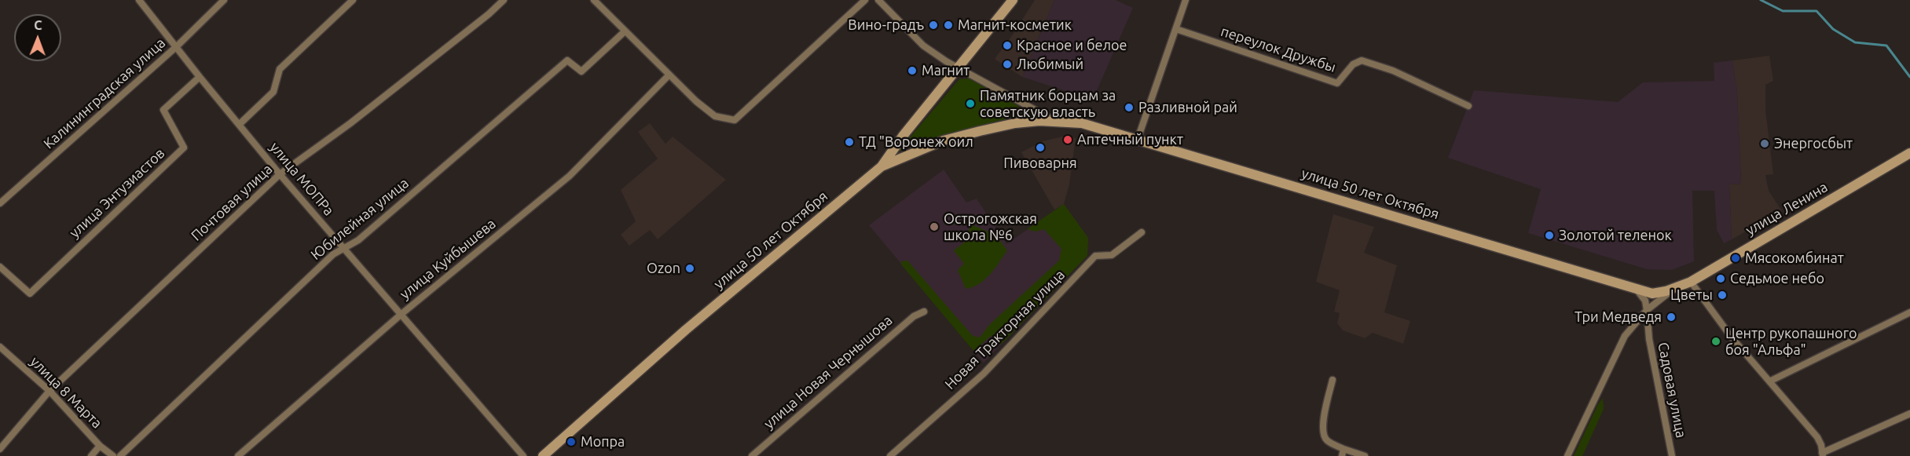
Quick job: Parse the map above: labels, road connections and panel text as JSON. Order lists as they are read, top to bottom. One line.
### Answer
{"streets":{"main road":["улица 50 лет Октября","улица Ленина"],"street":["переулок Дружбы","Калининградская улица","улица МОПРа","улица Энтузиастов","Почтовая улица","Юбилейная улица","улица Куйбышева","Новая Тракторная улица","улица Новая Чернышова","Садовая улица","улица 8 Марта"]},"crossings":[["Калининградская улица","улица МОПРа"],["улица МОПРа","улица Энтузиастов"],["улица МОПРа","Почтовая улица"],["улица МОПРа","Юбилейная улица"],["улица МОПРа","улица Куйбышева"],["улица 50 лет Октября","улица Ленина"],["Почтовая улица","улица 8 Марта"]],"places":["Вино-градъ","Магнит-косметик","Красное и белое","Любимый","Магнит","Памятник борцам за советскую власть","Разливной рай","Аптечный пункт","ТД \"Воронеж оил","Энергосбыт","Пивоварня","Острогожская школа №6","Золотой теленок","Мясокомбинат","Ozon","Седьмое небо","Цветы","Три Медведя","Центр рукопашного боя \"Альфа\"","Мопра"],"north":"top"}
